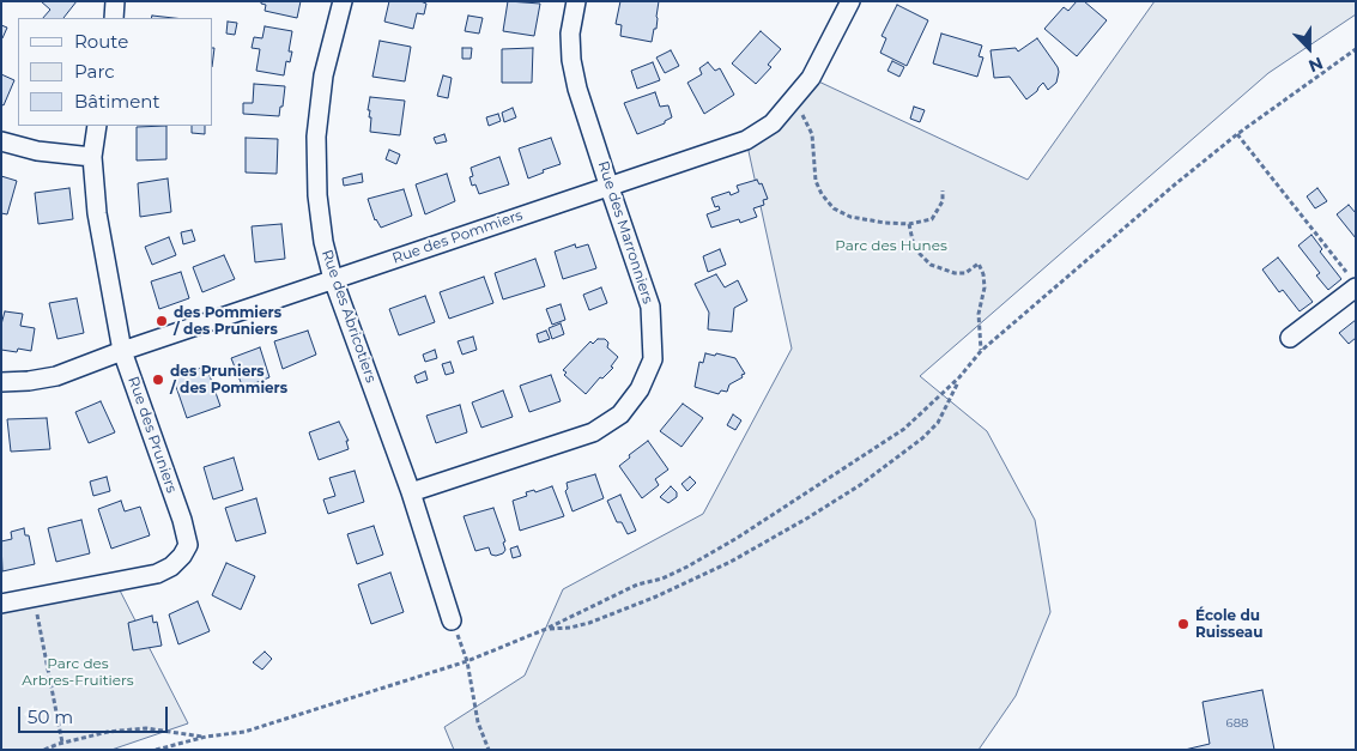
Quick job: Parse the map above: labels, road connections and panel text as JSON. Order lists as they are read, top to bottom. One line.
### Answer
{"streets":{"street":["Rue des Marronniers","Rue des Pommiers","Rue des Abricotiers","Rue des Pruniers"]},"crossings":[["Rue des Marronniers","Rue des Pommiers"],["Rue des Marronniers","Rue des Abricotiers"],["Rue des Pommiers","Rue des Abricotiers"],["Rue des Pommiers","Rue des Pruniers"]],"parks":["Parc des Hunes","Parc des Arbres-Fruitiers"],"places":["des Pommiers / des Pruniers","des Pruniers / des Pommiers","École du Ruisseau"],"house_numbers":["688"],"legend":["Route","Parc","Bâtiment"],"scale_bar":"50 m","north":"bottom"}
